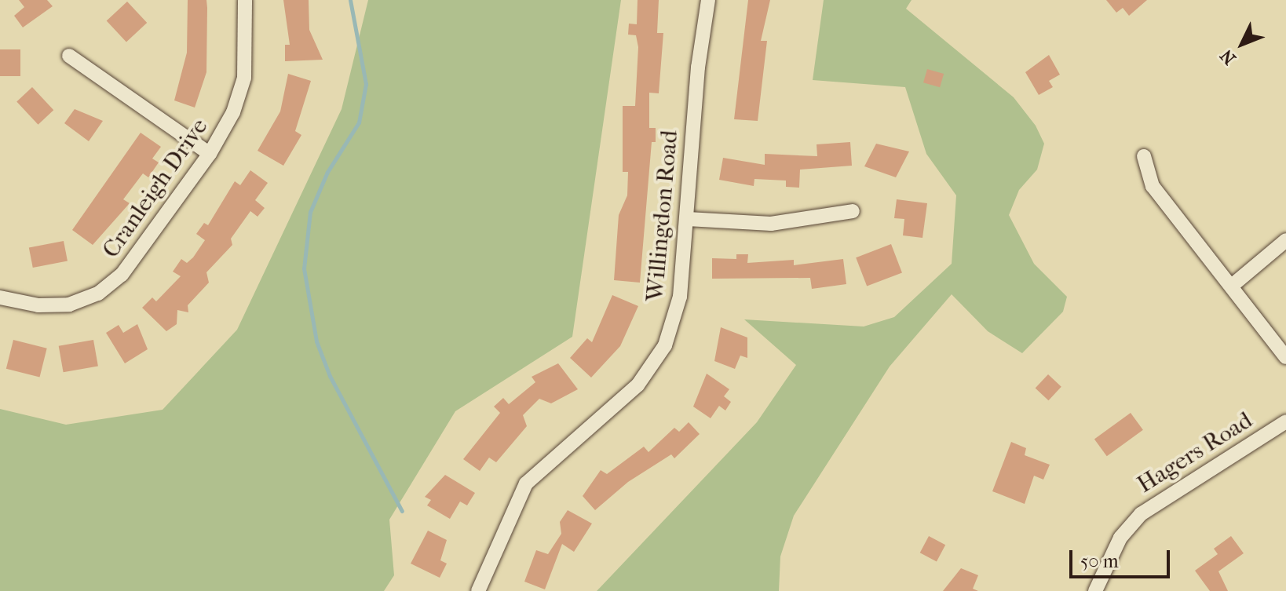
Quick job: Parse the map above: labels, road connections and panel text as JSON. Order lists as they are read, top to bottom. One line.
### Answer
{"streets":{"street":["Cranleigh Drive","Willingdon Road","Hagers Road"]},"scale_bar":"50 m","north":"bottom left"}
